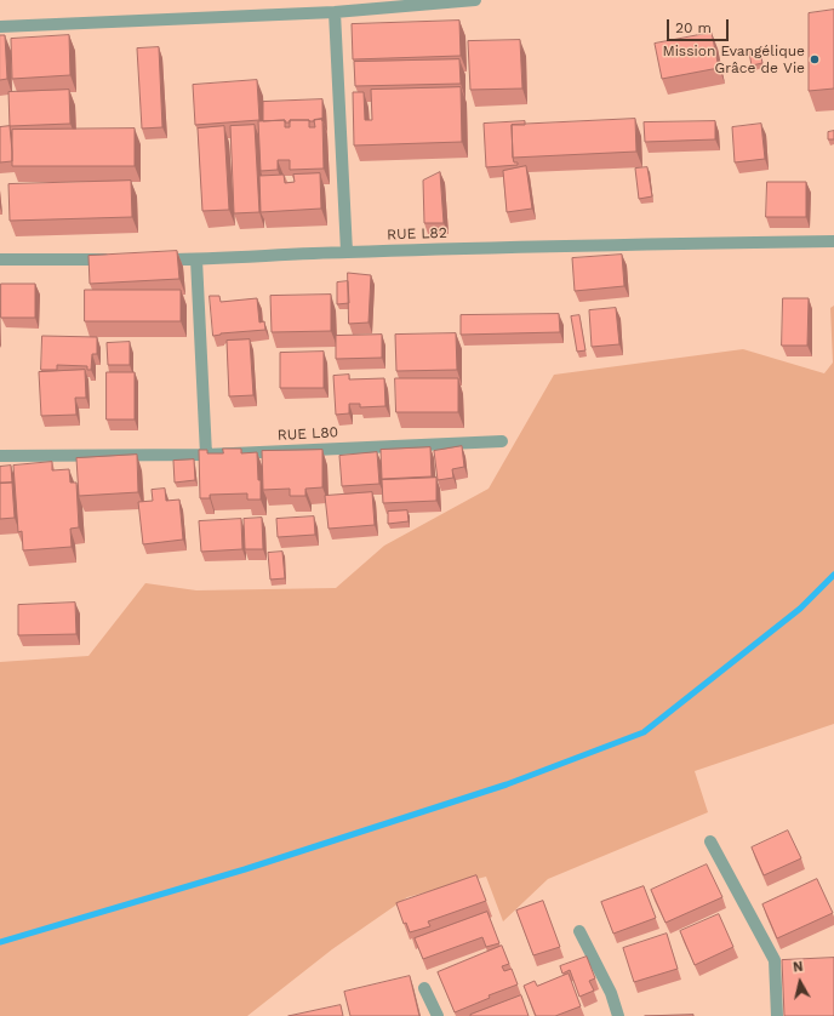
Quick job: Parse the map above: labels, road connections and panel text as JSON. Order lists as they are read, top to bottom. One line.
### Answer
{"streets":{"street":["RUE L82","RUE L80"]},"places":["Mission Evangélique Grâce de Vie"],"scale_bar":"20 m","north":"top"}
